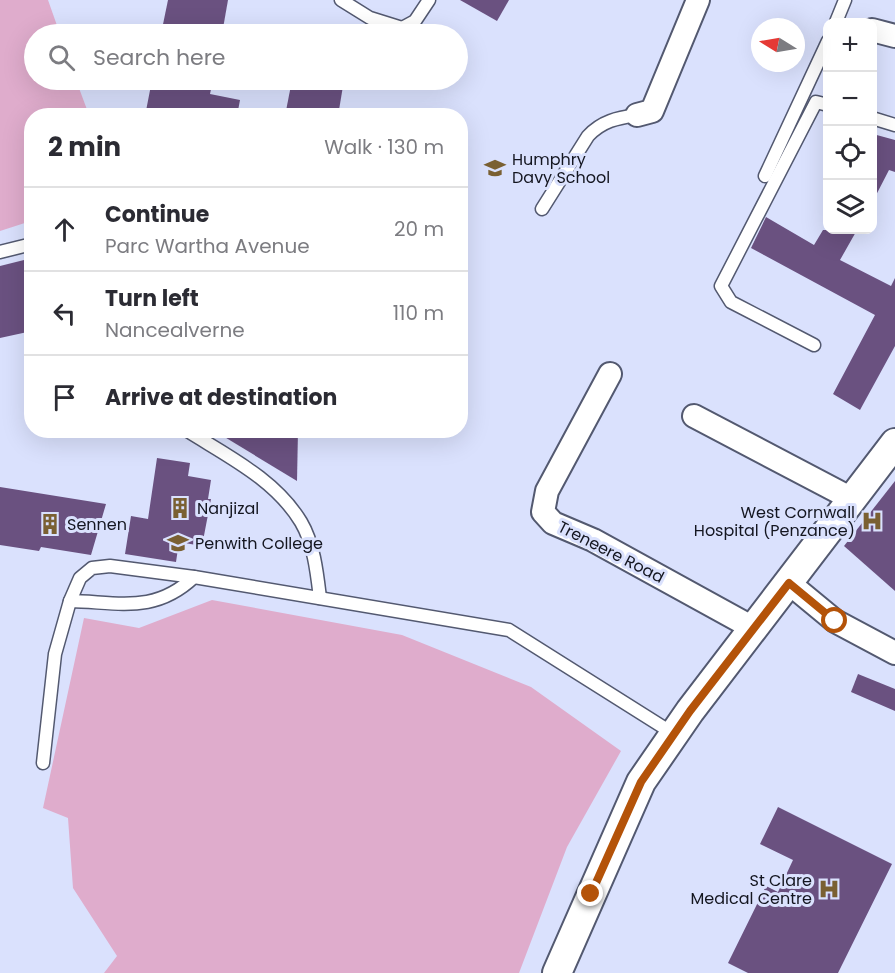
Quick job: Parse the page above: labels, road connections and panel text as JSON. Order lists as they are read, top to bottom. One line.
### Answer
{"streets":{"street":["Treneere Road"]},"places":{"school or university":["Humphry Davy School","Penwith College"],"building":["Nanjizal","Sennen"],"hospital":["West Cornwall Hospital (Penzance)","St Clare Medical Centre"]},"north":"left","page":{"map_buttons":["+","−"],"search":"Search here","heading":["2 min","Walk · 130 m"],"list":[["Continue","Parc Wartha Avenue","20 m"],["Turn left","Nancealverne","110 m"],"Arrive at destination"]}}
